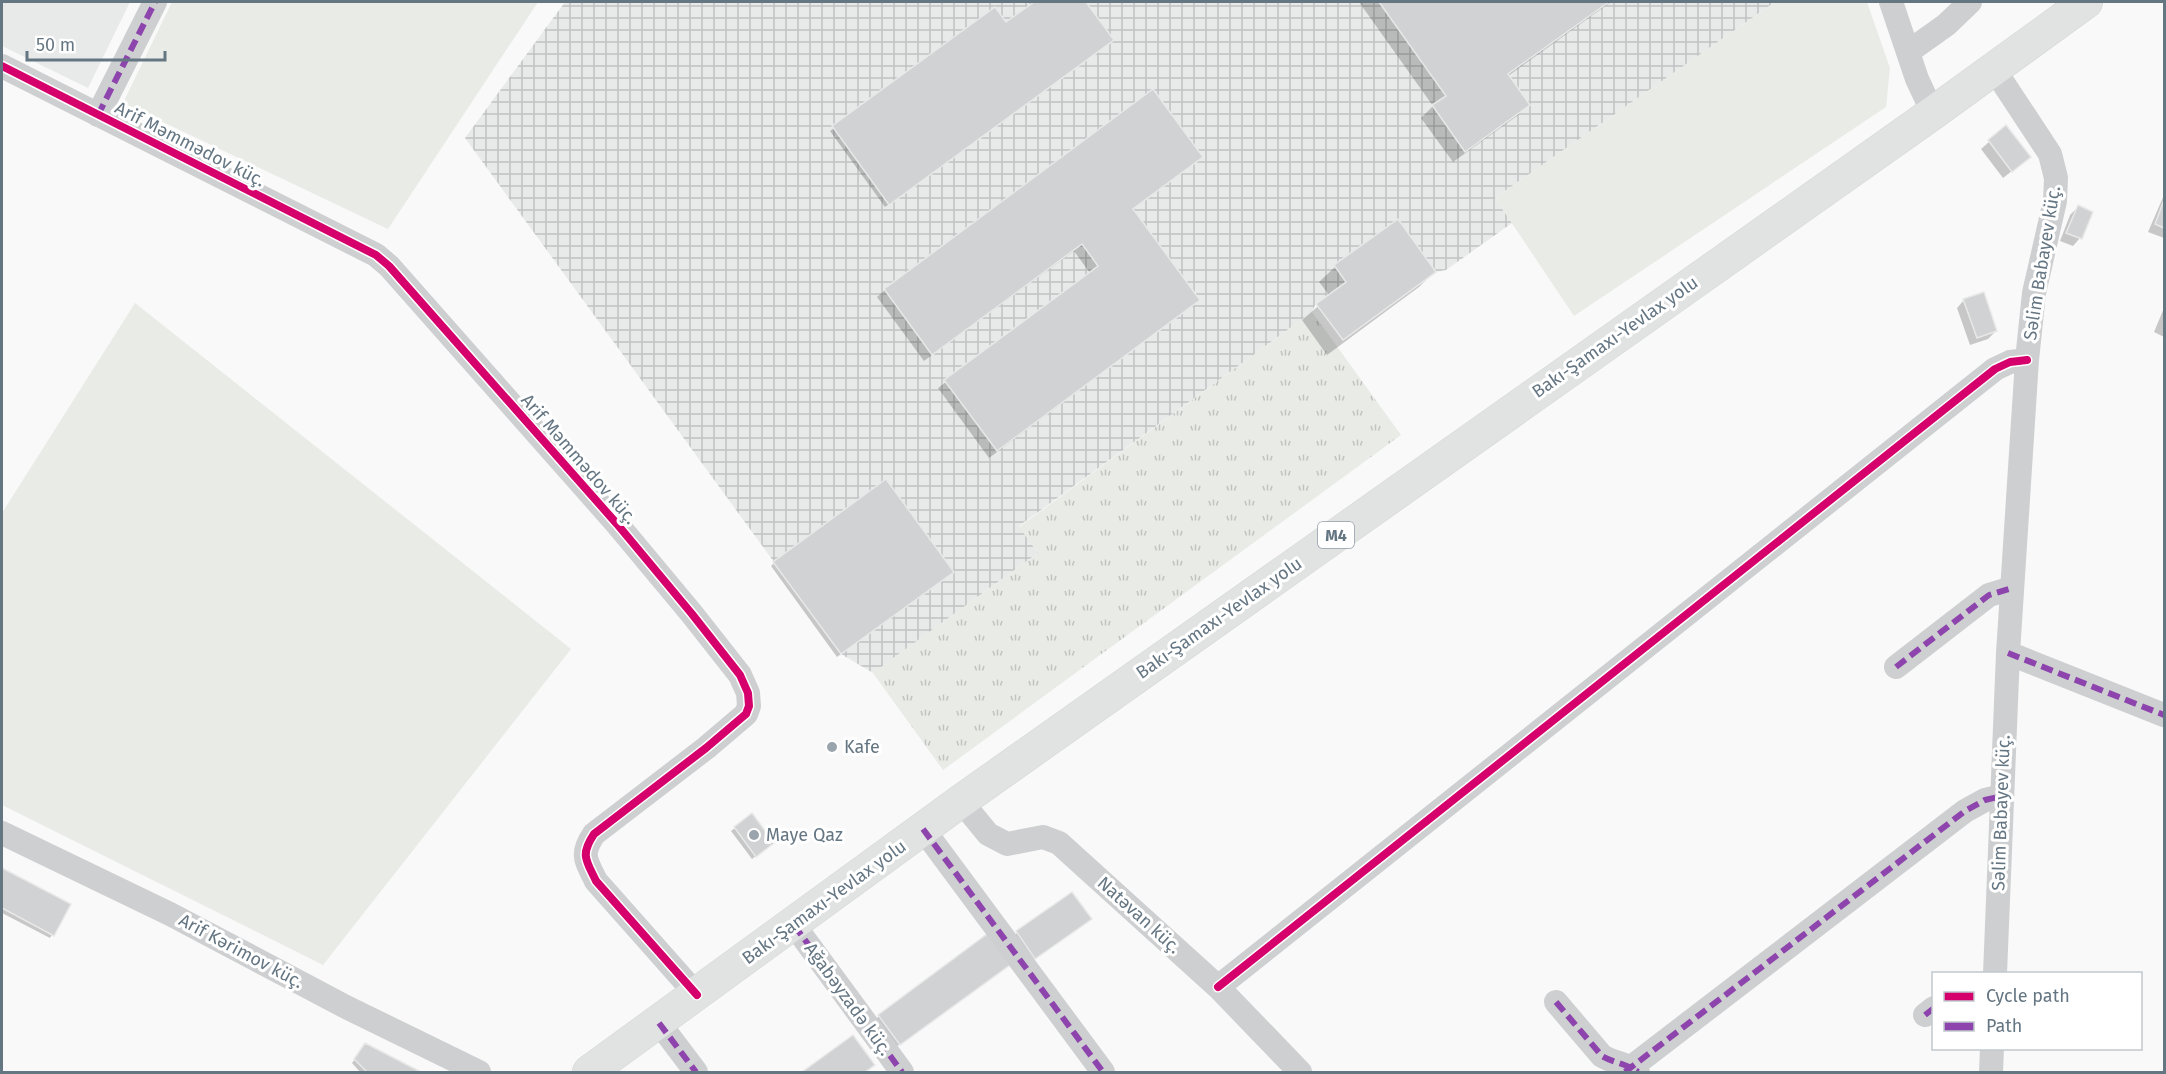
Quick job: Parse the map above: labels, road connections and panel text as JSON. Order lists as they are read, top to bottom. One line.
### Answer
{"streets":{"highway":["Bakı-Şamaxı-Yevlax yolu","M4"],"street":["Arif Məmmədov küç.","Səlim Babayev küç.","Natəvan küç.","Arif Kərimov küç.","Ağabəyzadə küç."]},"crossings":[["Arif Məmmədov küç.","Bakı-Şamaxı-Yevlax yolu"],["Səlim Babayev küç.","Bakı-Şamaxı-Yevlax yolu"],["Bakı-Şamaxı-Yevlax yolu","Natəvan küç."],["Bakı-Şamaxı-Yevlax yolu","Ağabəyzadə küç."]],"places":["Kafe","Maye Qaz"],"legend":["Cycle path","Path"],"scale_bar":"50 m"}
